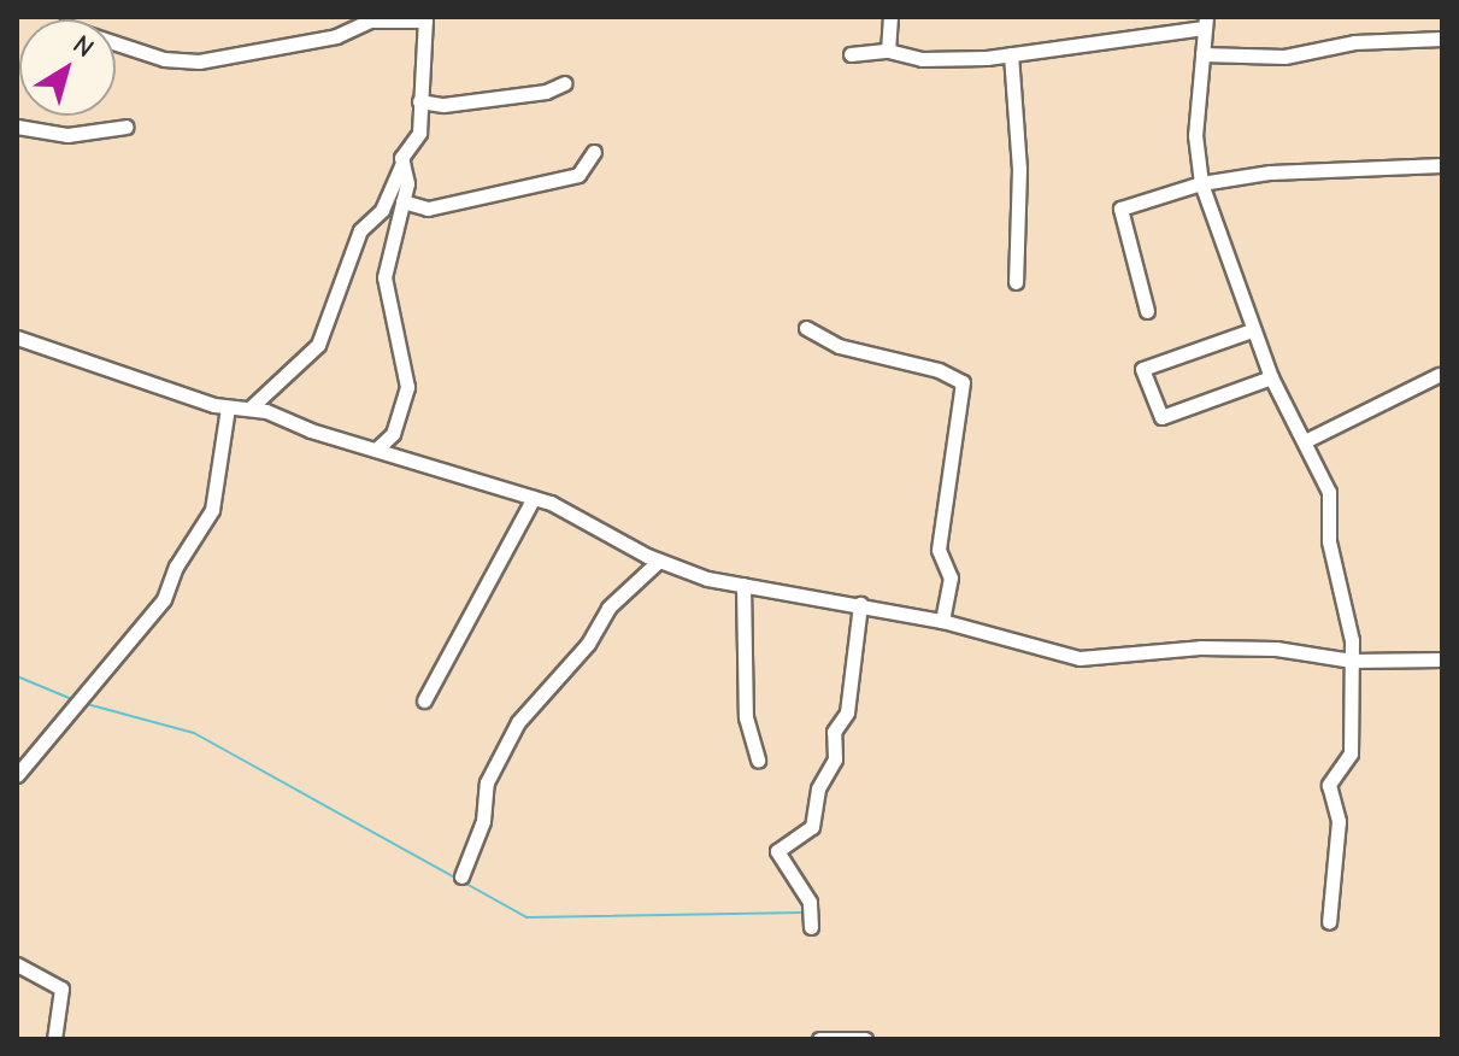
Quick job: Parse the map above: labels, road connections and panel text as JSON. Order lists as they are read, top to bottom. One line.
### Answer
{"north":"top right"}
